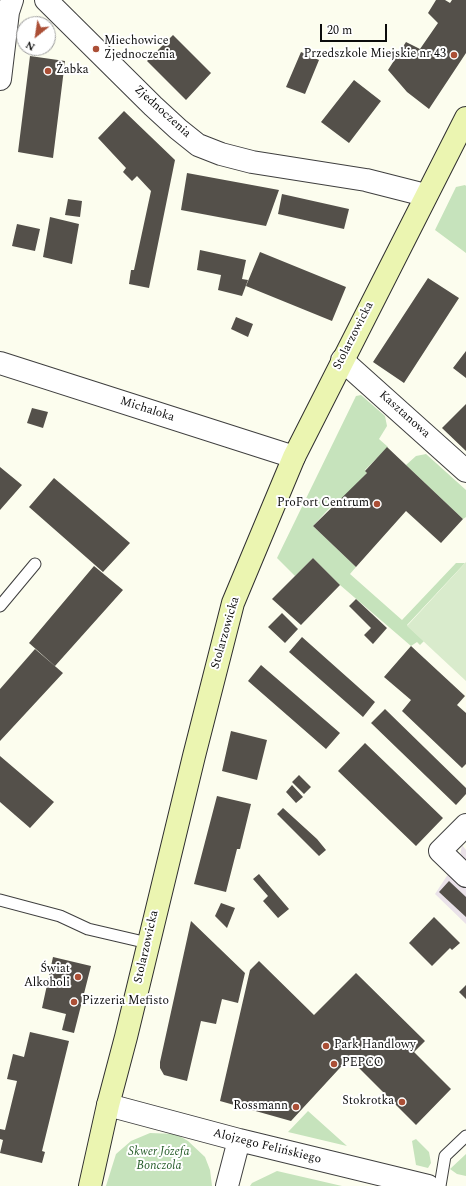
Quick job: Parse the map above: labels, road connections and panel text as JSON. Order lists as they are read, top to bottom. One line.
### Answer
{"streets":{"street":["Zjednoczenia","Stolarzowicka","Michaloka","Kasztanowa","Alojzego Felińskiego"]},"crossings":[["Zjednoczenia","Stolarzowicka"],["Stolarzowicka","Michaloka"],["Stolarzowicka","Kasztanowa"],["Stolarzowicka","Alojzego Felińskiego"]],"parks":["Skwer Józefa Bonczola"],"places":["Miechowice Zjednoczenia","Przedszkole Miejskie nr 43","Żabka","ProFort Centrum","Świat Alkoholi","Pizzeria Mefisto","Park Handlowy","PEPCO","Stokrotka","Rossmann"],"scale_bar":"20 m","north":"bottom left"}
